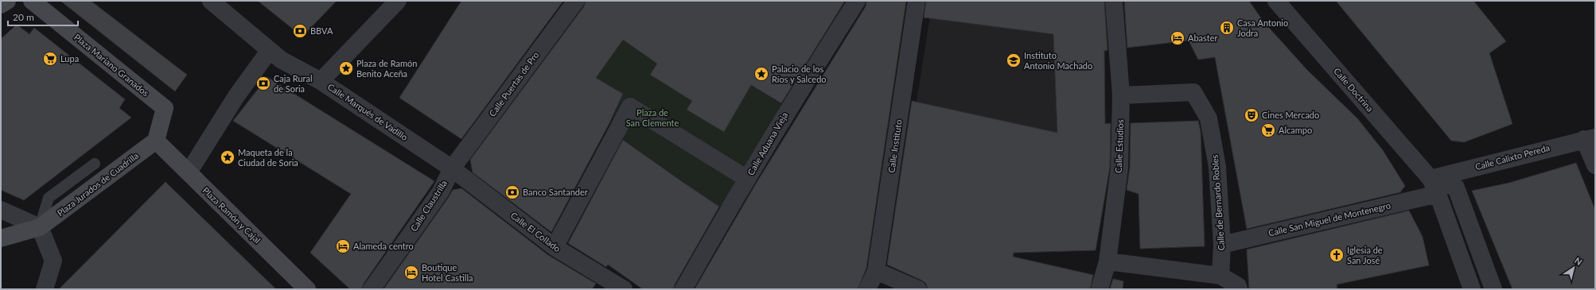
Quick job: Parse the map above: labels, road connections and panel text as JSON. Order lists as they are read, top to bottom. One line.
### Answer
{"streets":{"street":["Plaza Mariano Granados","Calle Puertas de Pro","Calle Doctrina","Calle Marqués de Vadillo","Calle Aduana Vieja","Calle Instituto","Calle Estudios","Calle Calixto Pereda","Plaza Jurados de Cuadrilla","Calle de Bernardo Robles","Calle Claustrilla","Plaza Ramón y Cajal","Calle San Miguel de Montenegro","Calle El Collado"]},"crossings":[["Plaza Mariano Granados","Plaza Jurados de Cuadrilla"],["Plaza Mariano Granados","Plaza Ramón y Cajal"],["Calle Puertas de Pro","Calle Marqués de Vadillo"],["Calle Puertas de Pro","Calle Claustrilla"],["Calle Puertas de Pro","Calle El Collado"],["Calle Doctrina","Calle Calixto Pereda"],["Calle Doctrina","Calle San Miguel de Montenegro"],["Calle Marqués de Vadillo","Calle Claustrilla"],["Calle Marqués de Vadillo","Calle El Collado"],["Calle Estudios","Calle de Bernardo Robles"],["Calle Calixto Pereda","Calle San Miguel de Montenegro"],["Plaza Jurados de Cuadrilla","Plaza Ramón y Cajal"],["Calle de Bernardo Robles","Calle San Miguel de Montenegro"],["Calle Claustrilla","Calle El Collado"]],"parks":["Plaza de San Clemente"],"places":{"building":["Casa Antonio Jodra"],"bank":["BBVA","Caja Rural de Soria","Banco Santander"],"hotel":["Abaster","Alameda centro","Boutique Hotel Castilla"],"supermarket":["Lupa","Alcampo"],"school or university":["Instituto Antonio Machado"],"place":["Plaza de Ramón Benito Aceña","Palacio de los Ríos y Salcedo","Maqueta de la Ciudad de Soria"],"theatre":["Cines Mercado"],"church":["Iglesia de San José"]},"scale_bar":"20 m","north":"top right"}
